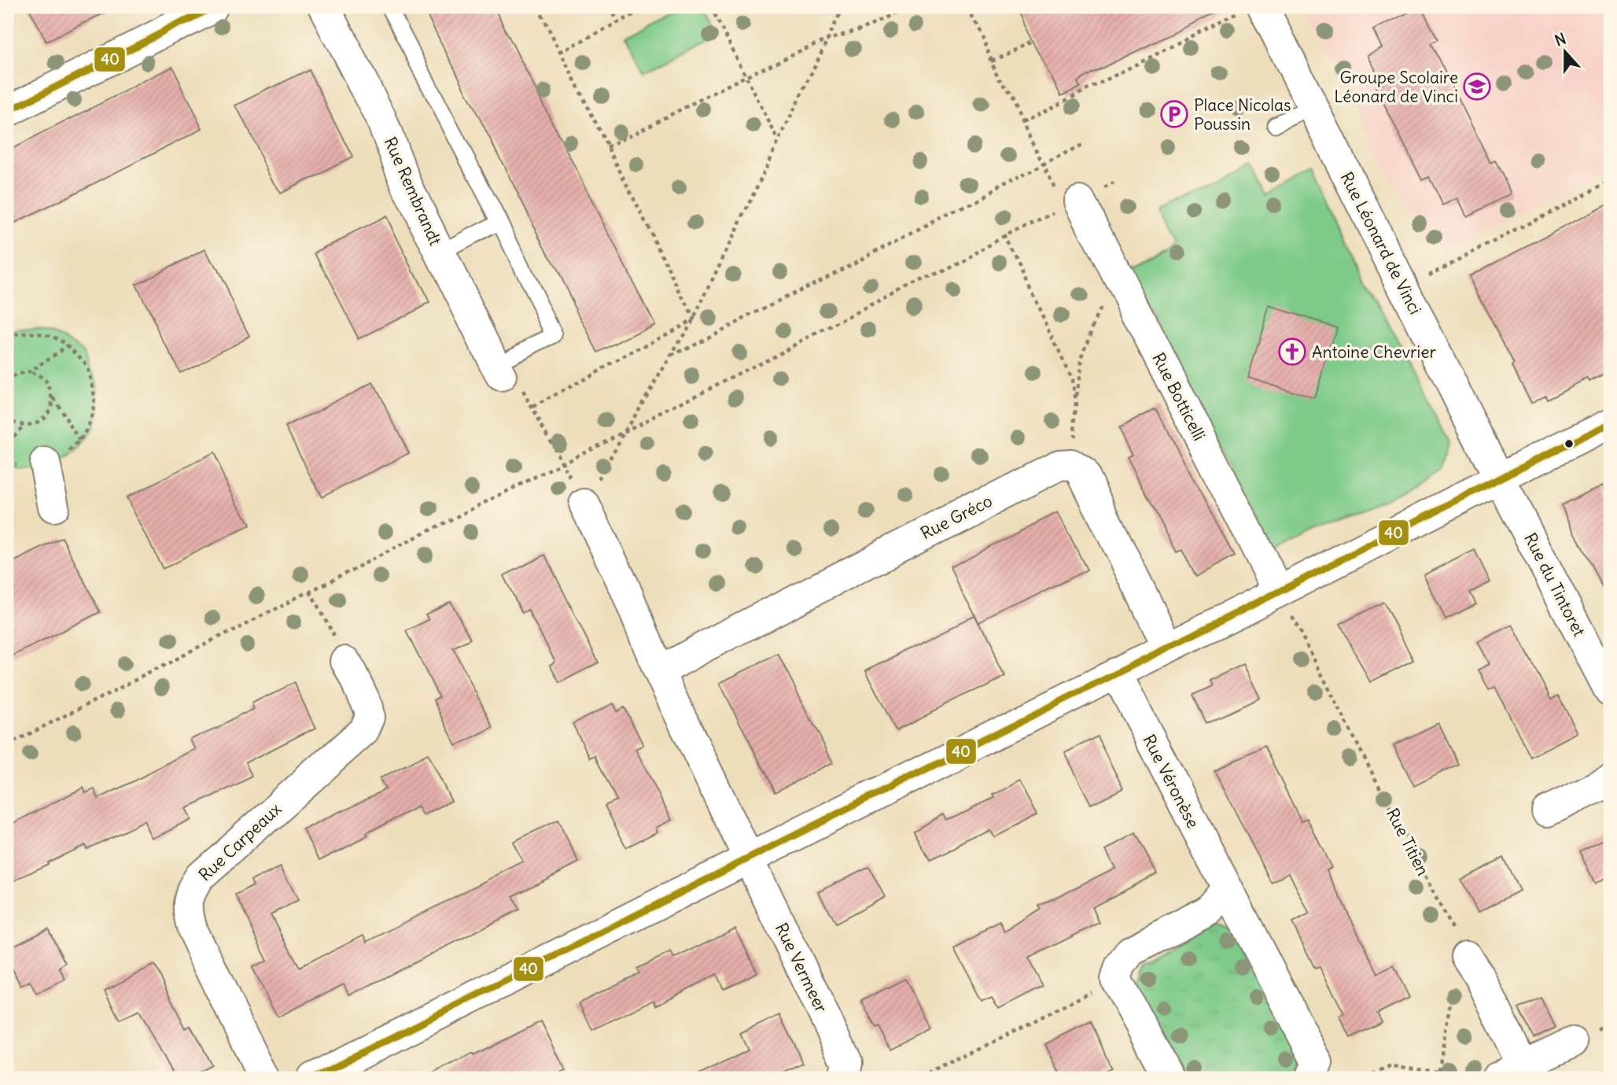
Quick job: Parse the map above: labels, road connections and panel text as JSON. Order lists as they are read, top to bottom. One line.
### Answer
{"streets":{"street":["Rue Rembrandt","Rue Léonard de Vinci","Rue Botticelli","Rue Gréco","Rue du Tintoret","Rue Véronèse","Rue Carpeaux","Rue Vermeer"],"path":["Rue Titien"]},"crossings":[["Rue Léonard de Vinci","Rue du Tintoret"],["Rue Botticelli","Rue Titien"]],"places":{"school or university":["Groupe Scolaire Léonard de Vinci"],"parking":["Place Nicolas Poussin"],"church":["Antoine Chevrier"]},"lines":["transit line 40"],"north":"top"}
